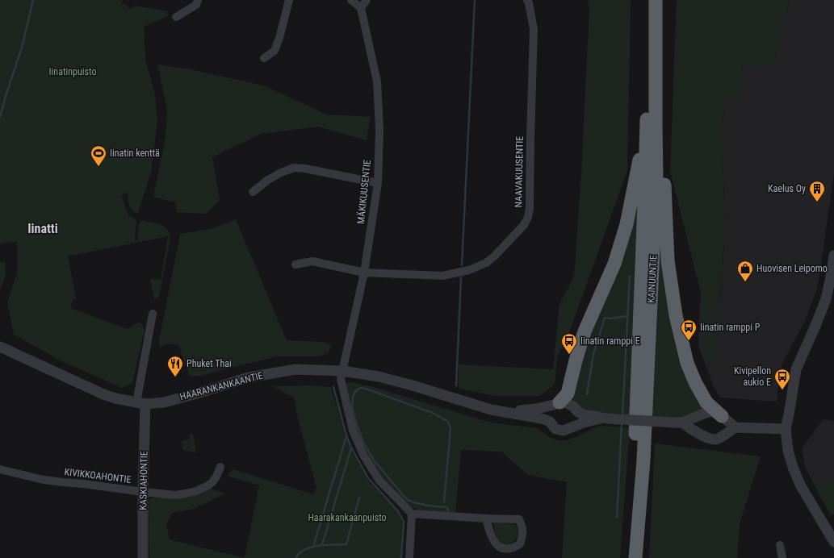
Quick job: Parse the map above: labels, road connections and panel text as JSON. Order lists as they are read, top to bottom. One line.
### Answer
{"streets":{"highway":["KAINUUNTIE"],"street":["NAAVAKUUSENTIE","MÄKIKUUSENTIE","HAARANKANKAANTIE","KIVIKKOAHONTIE","KASKIAHONTIE"]},"crossings":[["NAAVAKUUSENTIE","MÄKIKUUSENTIE"],["MÄKIKUUSENTIE","HAARANKANKAANTIE"],["HAARANKANKAANTIE","KASKIAHONTIE"],["KIVIKKOAHONTIE","KASKIAHONTIE"]],"districts":["Iinatti"],"parks":["Iinatinpuisto","Haarakankaanpuisto"],"places":{"sports":["Iinatin kenttä"],"building":["Kaelus Oy"],"shop":["Huovisen Leipomo"],"bus stop":["Iinatin ramppi P","Iinatin ramppi E","Kivipellon aukio E"],"restaurant":["Phuket Thai"]}}
